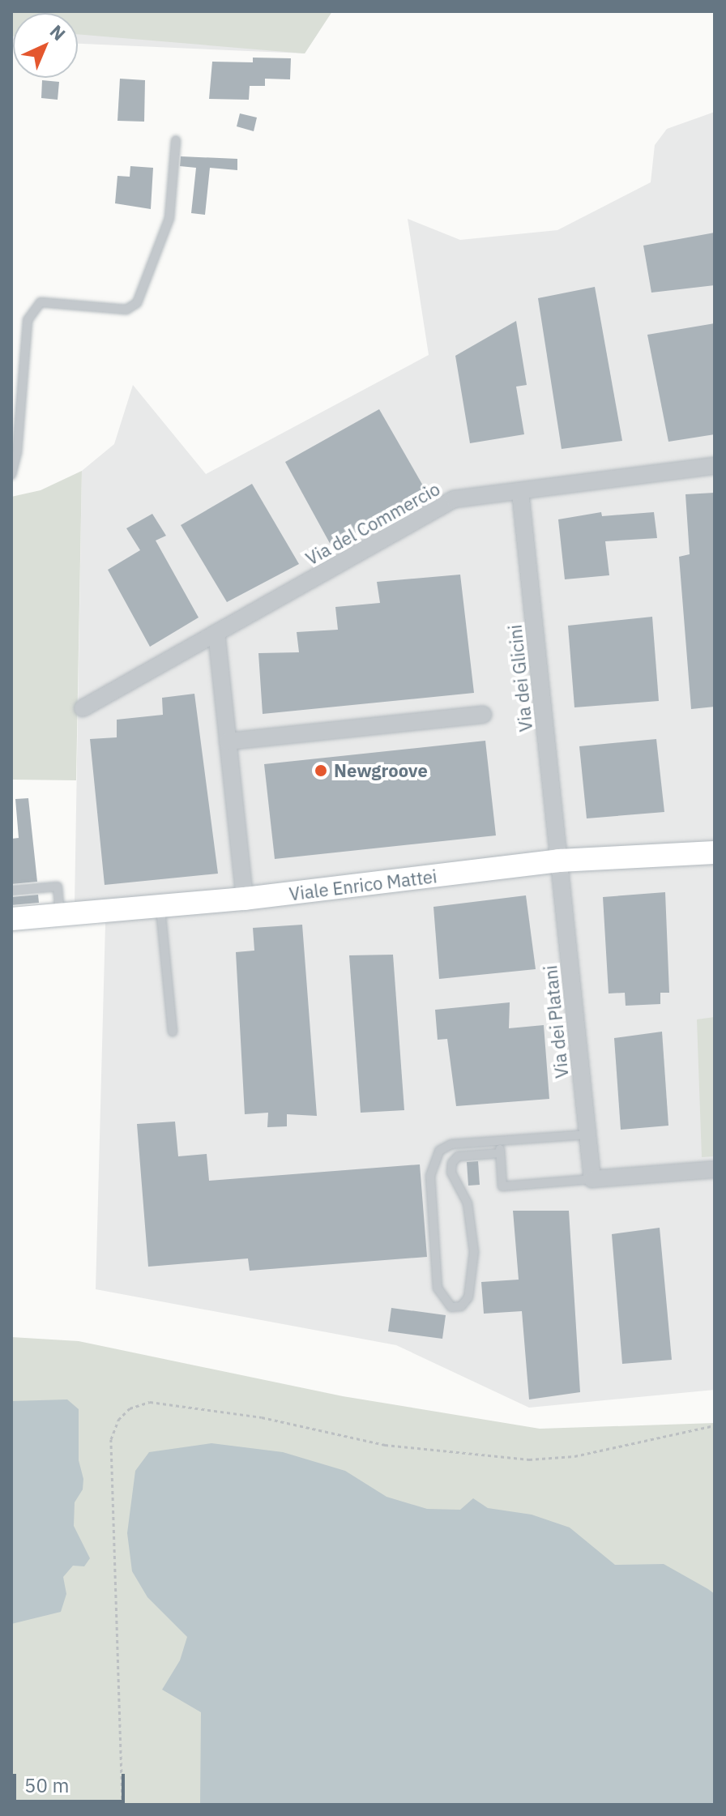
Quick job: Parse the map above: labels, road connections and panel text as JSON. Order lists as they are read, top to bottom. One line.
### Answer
{"streets":{"street":["Via del Commercio","Via dei Glicini","Viale Enrico Mattei","Via dei Platani"]},"crossings":[["Via del Commercio","Via dei Glicini"],["Via dei Glicini","Viale Enrico Mattei"],["Via dei Glicini","Via dei Platani"],["Viale Enrico Mattei","Via dei Platani"]],"places":["Newgroove"],"scale_bar":"50 m","north":"top right"}
